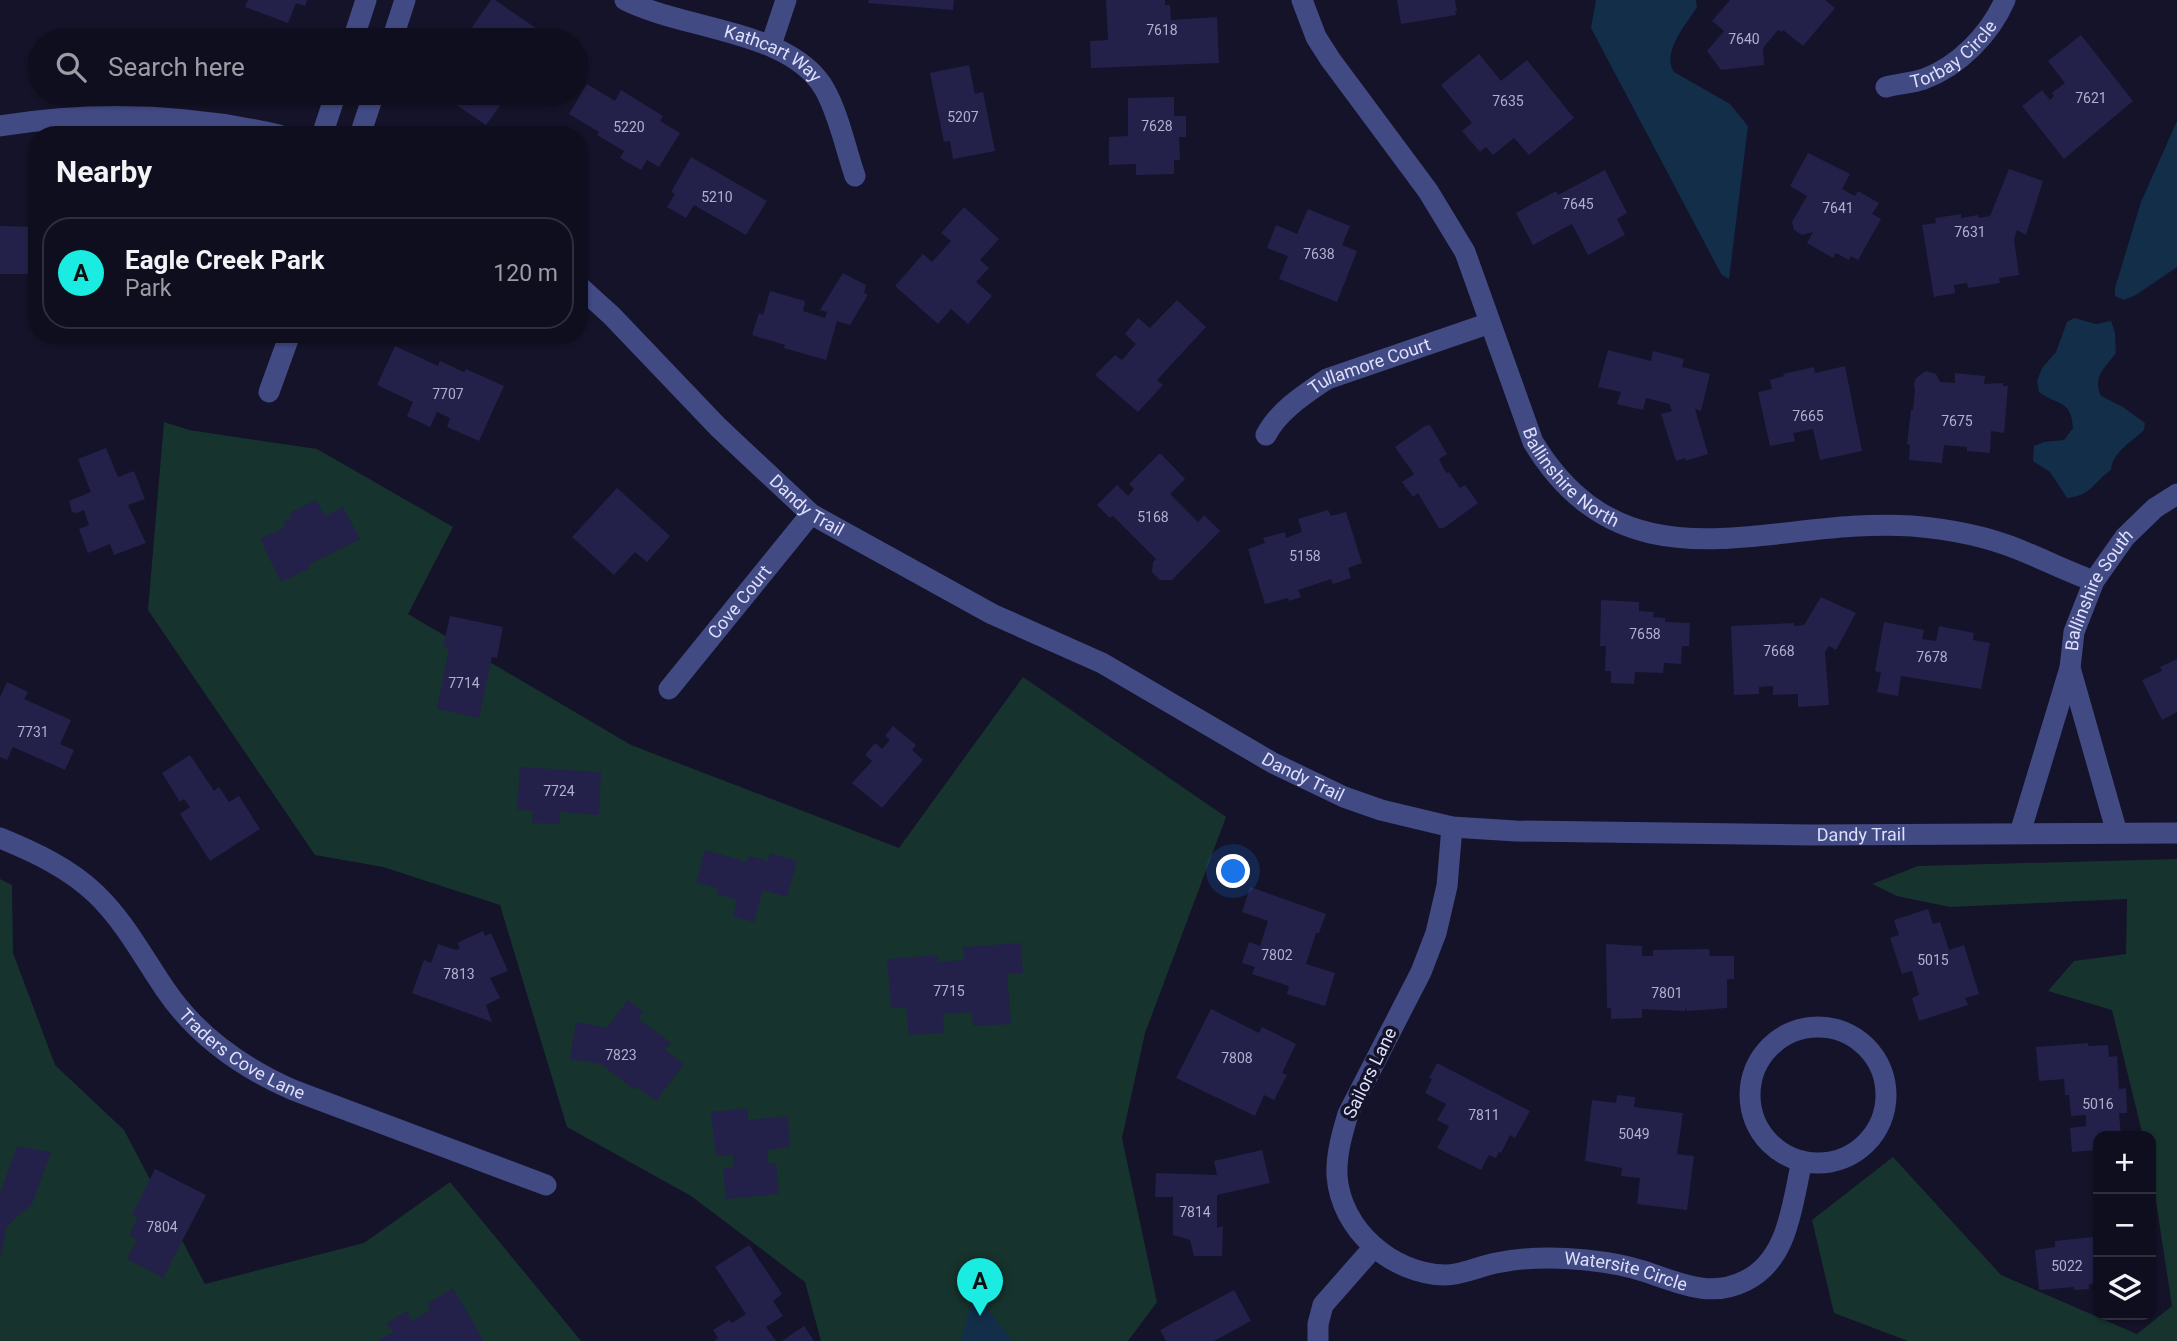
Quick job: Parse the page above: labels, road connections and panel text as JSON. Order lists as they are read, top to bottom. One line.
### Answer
{"streets":{"street":["Torbay Circle","Kathcart Way","Tullamore Court","Ballinshire North","Dandy Trail","Ballinshire South","Cove Court","Traders Cove Lane","Sailors Lane","Watersite Circle"]},"crossings":[["Tullamore Court","Ballinshire North"],["Ballinshire North","Ballinshire South"],["Dandy Trail","Ballinshire South"],["Dandy Trail","Cove Court"],["Dandy Trail","Sailors Lane"],["Sailors Lane","Watersite Circle"]],"house_numbers":["7618","7640","7621","7635","5207","7628","5220","5210","7645","7641","7631","7638","7707","7665","7675","5168","5158","7658","7668","7678","7714","7731","7724","7802","5015","7813","7715","7801","7823","7808","5016","7811","5049","7814","7804","5022"],"page":{"search":"Search here","heading":"Nearby","list":[{"mark":"A","name":"Eagle Creek Park","note":"Park","value":"120 m"}],"map_buttons":["+","−"],"pins":"A"}}
